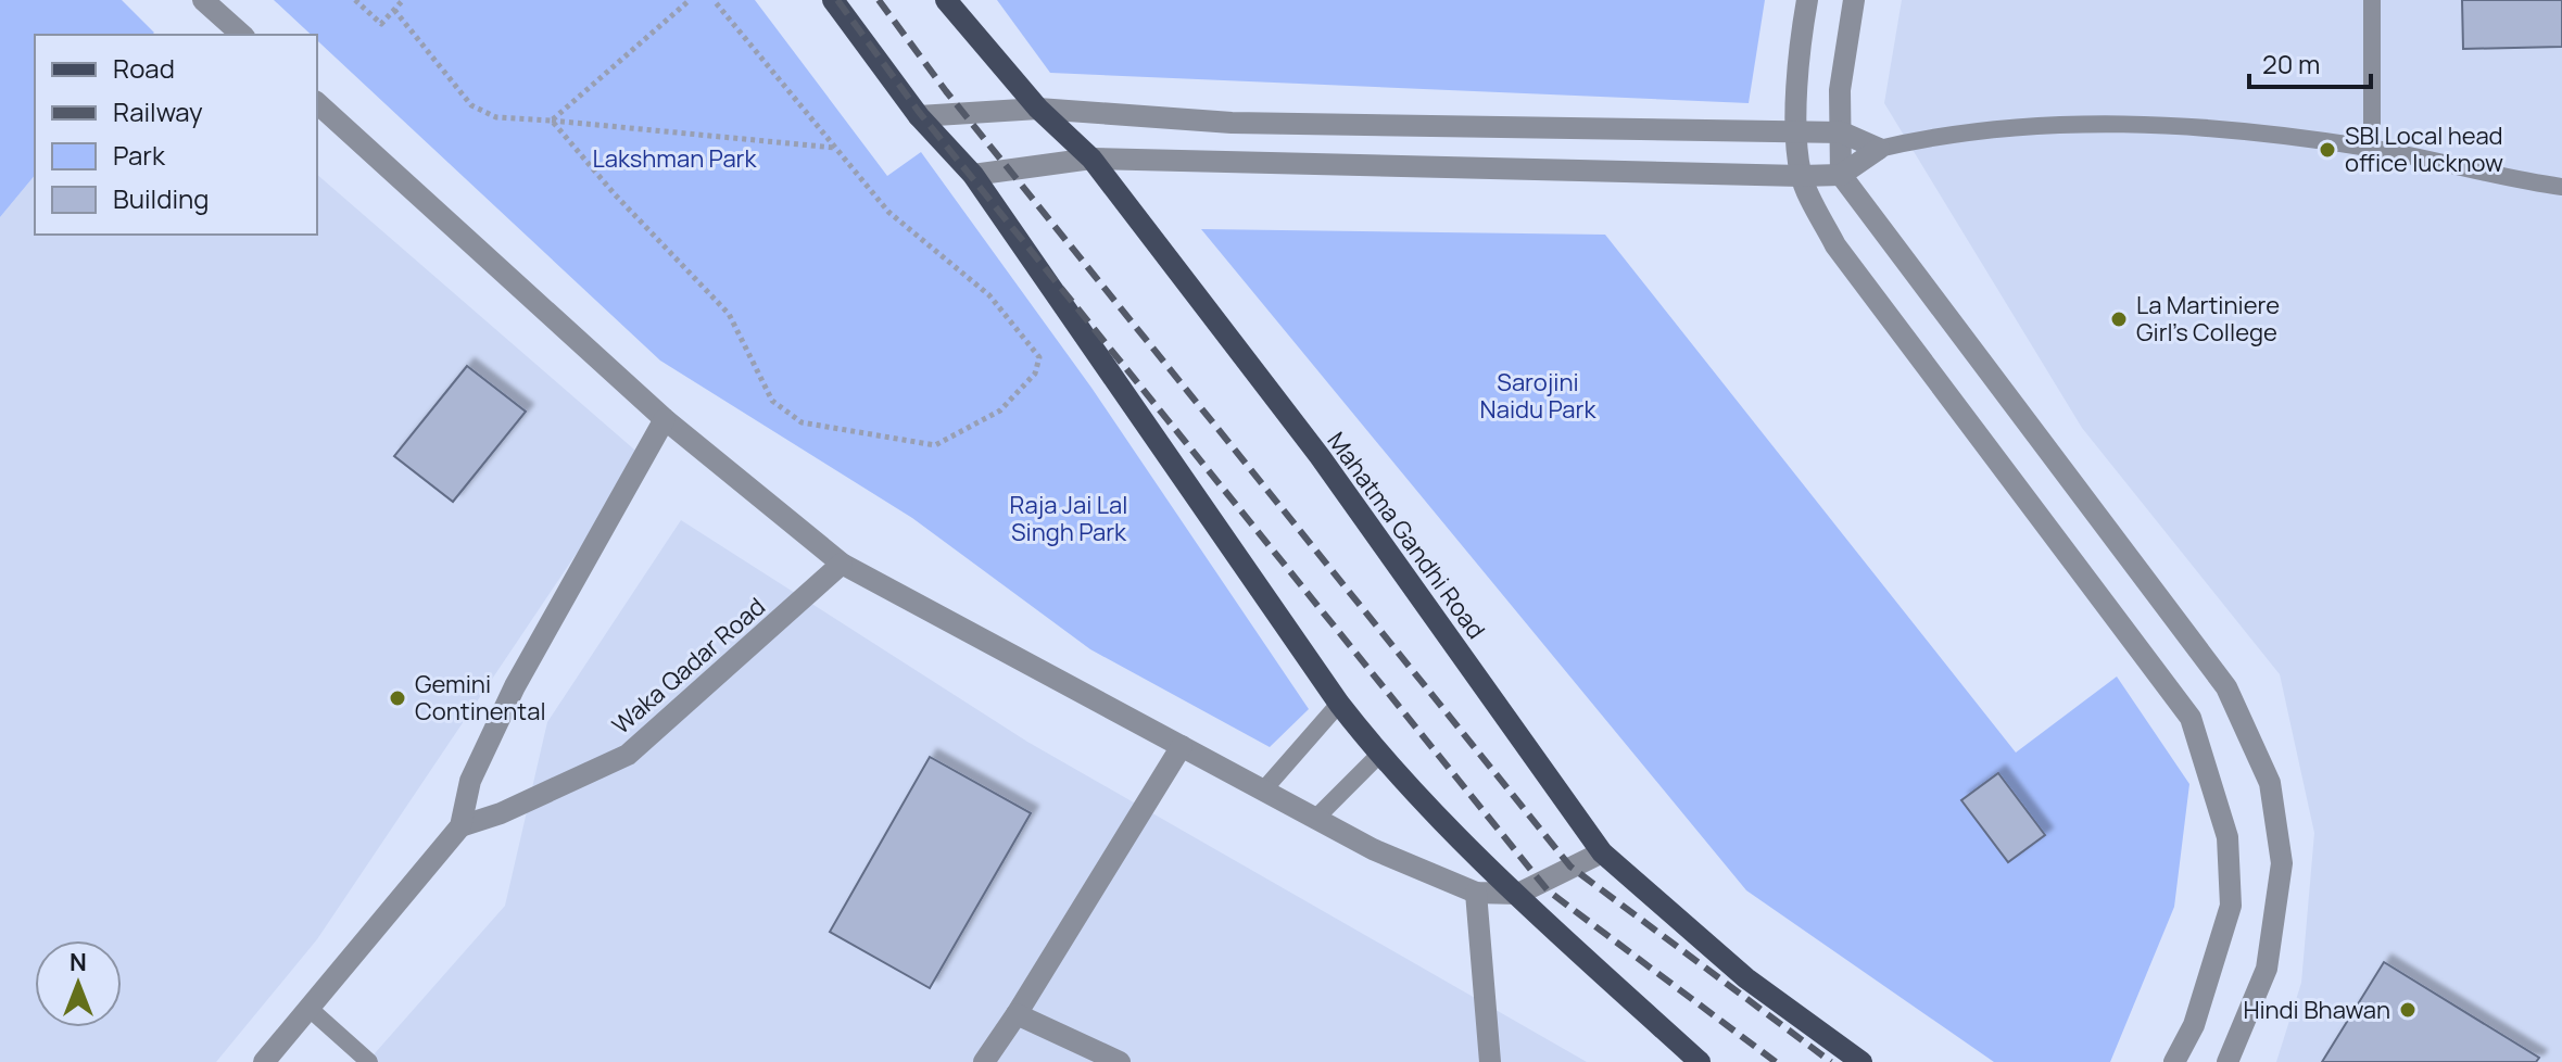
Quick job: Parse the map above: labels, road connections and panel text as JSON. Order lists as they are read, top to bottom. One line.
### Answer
{"streets":{"main road":["Mahatma Gandhi Road"],"street":["Waka Qadar Road"]},"parks":["Lakshman Park","Sarojini Naidu Park","Raja Jai Lal Singh Park"],"places":["SBI Local head office lucknow","La Martiniere Girl's College","Gemini Continental","Hindi Bhawan"],"legend":["Road","Railway","Park","Building"],"scale_bar":"20 m","north":"top"}
